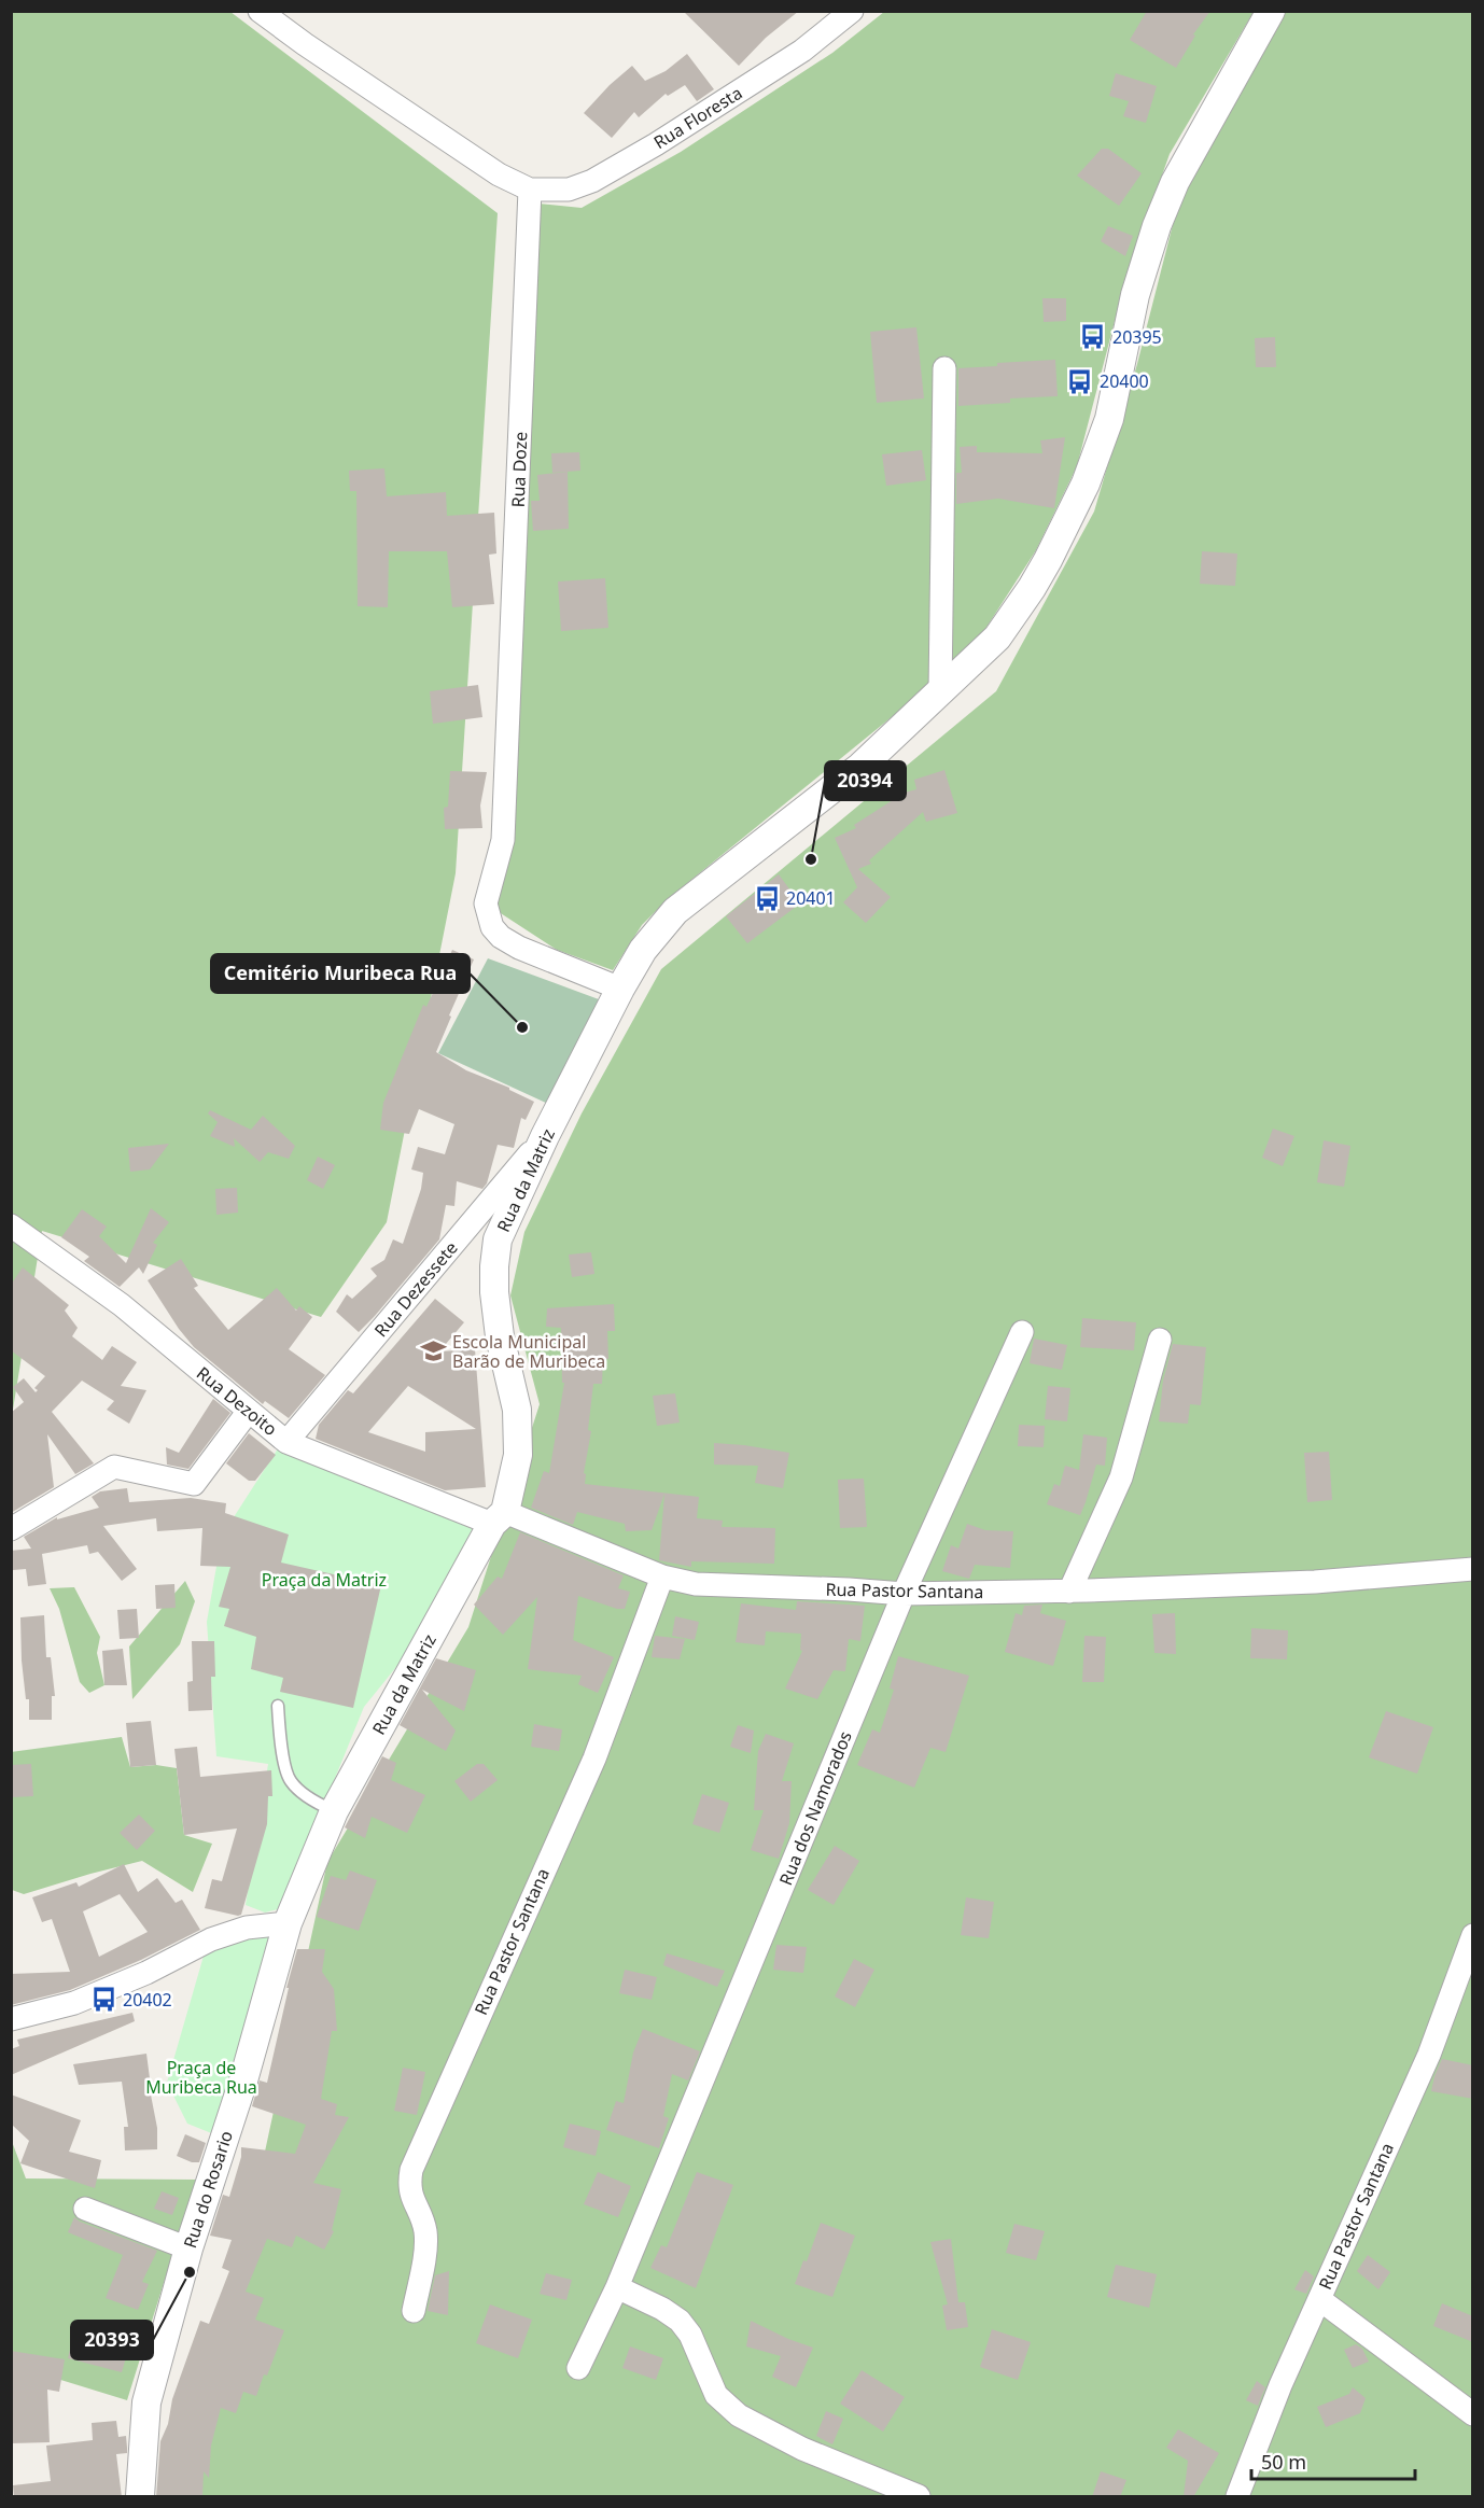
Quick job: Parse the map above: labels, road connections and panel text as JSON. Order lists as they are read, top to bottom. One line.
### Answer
{"streets":{"street":["Rua Floresta","Rua Doze","Rua da Matriz","Rua Dezessete","Rua Dezoito","Rua Pastor Santana","Rua dos Namorados","Rua do Rosario"]},"crossings":[["Rua Floresta","Rua Doze"],["Rua Doze","Rua da Matriz"],["Rua da Matriz","Rua Dezessete"],["Rua da Matriz","Rua Dezoito"],["Rua da Matriz","Rua Pastor Santana"],["Rua da Matriz","Rua do Rosario"],["Rua Dezessete","Rua Dezoito"],["Rua Dezoito","Rua Pastor Santana"],["Rua Pastor Santana","Rua dos Namorados"]],"parks":["Praça da Matriz","Praça de Muribeca Rua"],"places":{"bus stop":["20395","20400","20401","20402"],"other":["20394","Cemitério Muribeca Rua","20393"],"school or university":["Escola Municipal Barão de Muribeca"]},"scale_bar":"50 m"}
